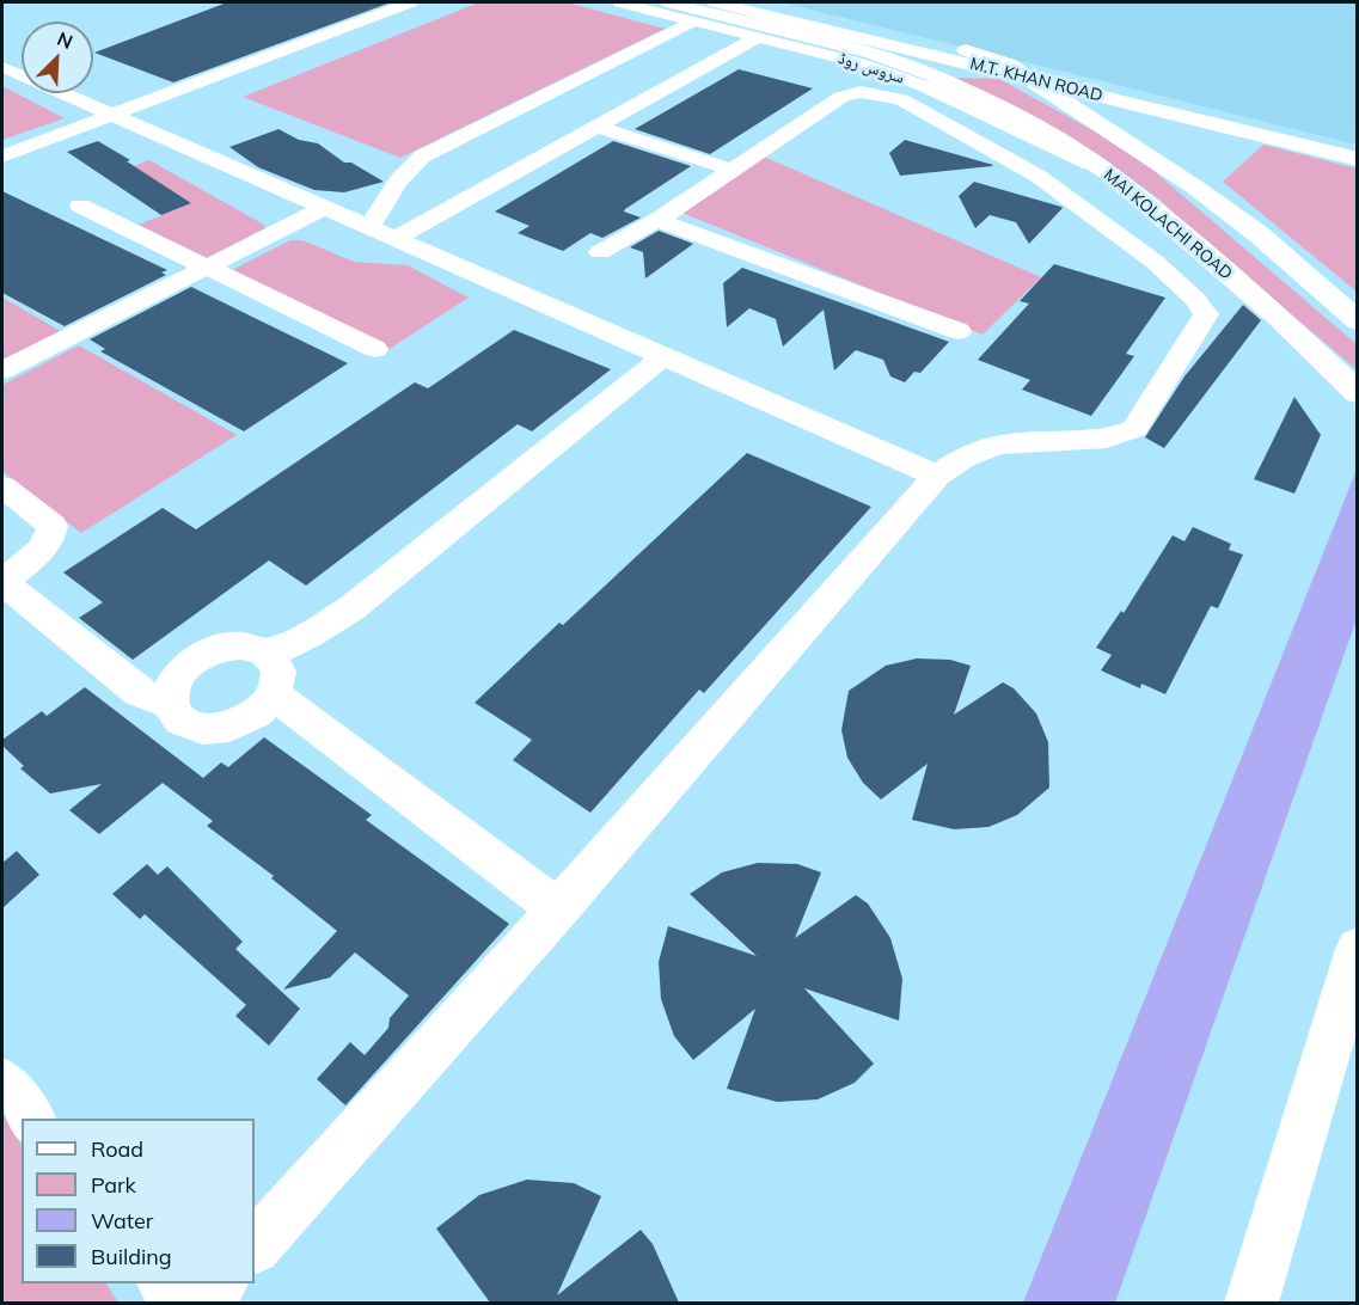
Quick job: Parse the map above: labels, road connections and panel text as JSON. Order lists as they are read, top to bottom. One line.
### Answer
{"streets":{"main road":["M.T. KHAN ROAD","MAI KOLACHI ROAD"],"street":["سروس روڈ"]},"crossings":[["سروس روڈ","MAI KOLACHI ROAD"],["M.T. KHAN ROAD","MAI KOLACHI ROAD"]],"legend":["Road","Park","Water","Building"],"north":"top right"}
